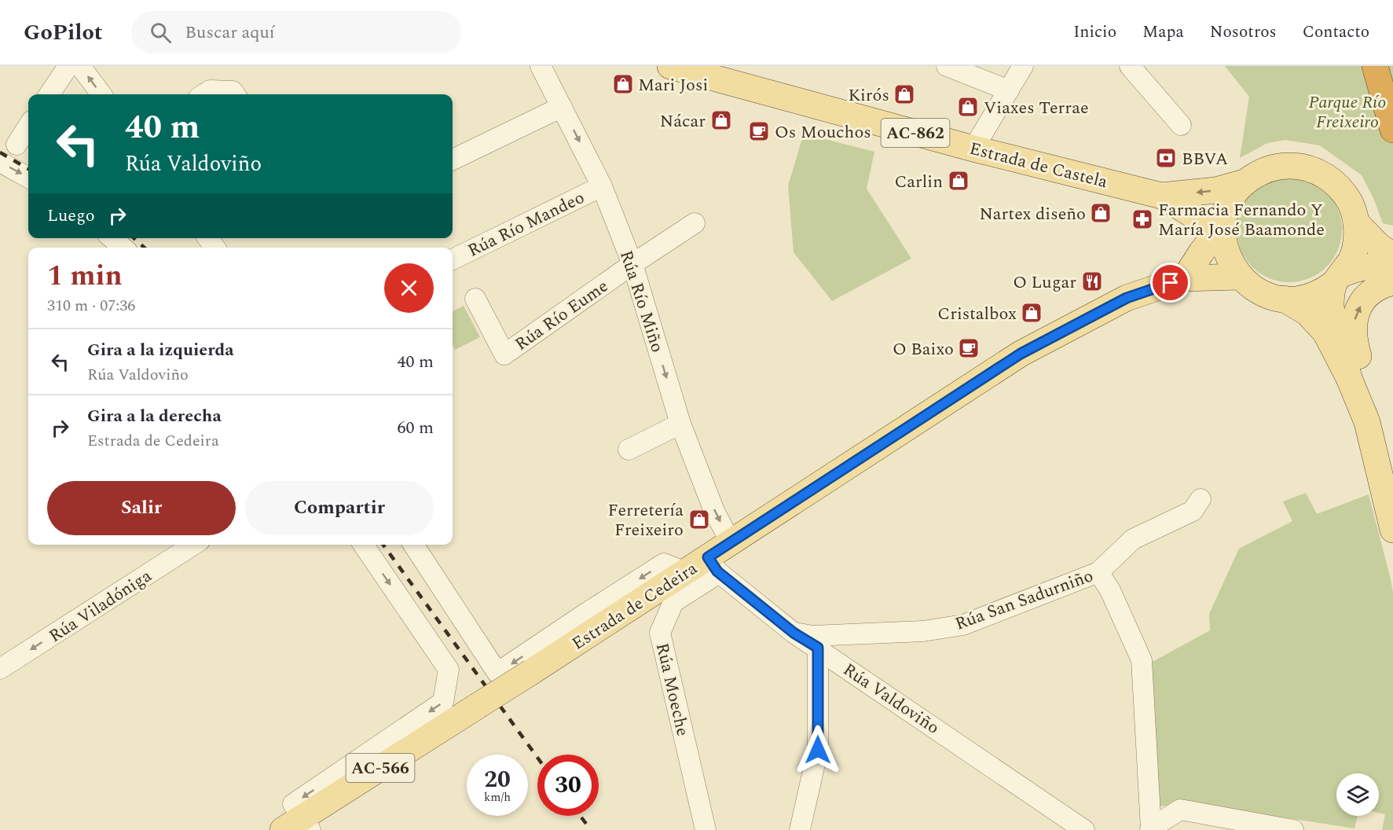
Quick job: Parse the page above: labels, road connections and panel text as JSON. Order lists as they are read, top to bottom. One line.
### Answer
{"streets":{"main road":["AC-862","Estrada de Castela","Estrada de Cedeira","AC-566"],"street":["Rúa Río Mandeo","Rúa Río Miño","Rúa Río Eume","Rúa San Sadurniño","Rúa Viladóniga","Rúa Moeche","Rúa Valdoviño"]},"crossings":[["AC-862","Estrada de Castela"],["AC-862","AC-566"],["Rúa Río Mandeo","Rúa Río Miño"],["Rúa Río Miño","Rúa Río Eume"],["Rúa Río Miño","Estrada de Cedeira"],["Rúa San Sadurniño","Rúa Valdoviño"],["Estrada de Cedeira","Rúa Moeche"],["Estrada de Cedeira","Rúa Valdoviño"],["Estrada de Cedeira","AC-566"],["Rúa Moeche","Rúa Valdoviño"]],"one_way":["Rúa Río Miño","Rúa Viladóniga"],"parks":["Parque Río Freixeiro"],"places":{"shop":["Mari Josi","Kirós","Viaxes Terrae","Nácar","Carlin","Nartex diseño","Cristalbox","Ferretería Freixeiro"],"cafe":["Os Mouchos","O Baixo"],"bank":["BBVA"],"pharmacy":["Farmacia Fernando Y María José Baamonde"],"restaurant":["O Lugar"]},"page":{"header":"GoPilot","search":"Buscar aquí","nav":["Inicio","Mapa","Nosotros","Contacto"],"turn":["40 m","Rúa Valdoviño"],"then":"Luego","heading":["1 min","310 m · 07:36"],"list":[{"name":"Gira a la izquierda","note":"Rúa Valdoviño","value":"40 m"},{"name":"Gira a la derecha","note":"Estrada de Cedeira","value":"60 m"}],"buttons":["Salir","Compartir"],"speed":"20 km/h","limit":"30"}}
